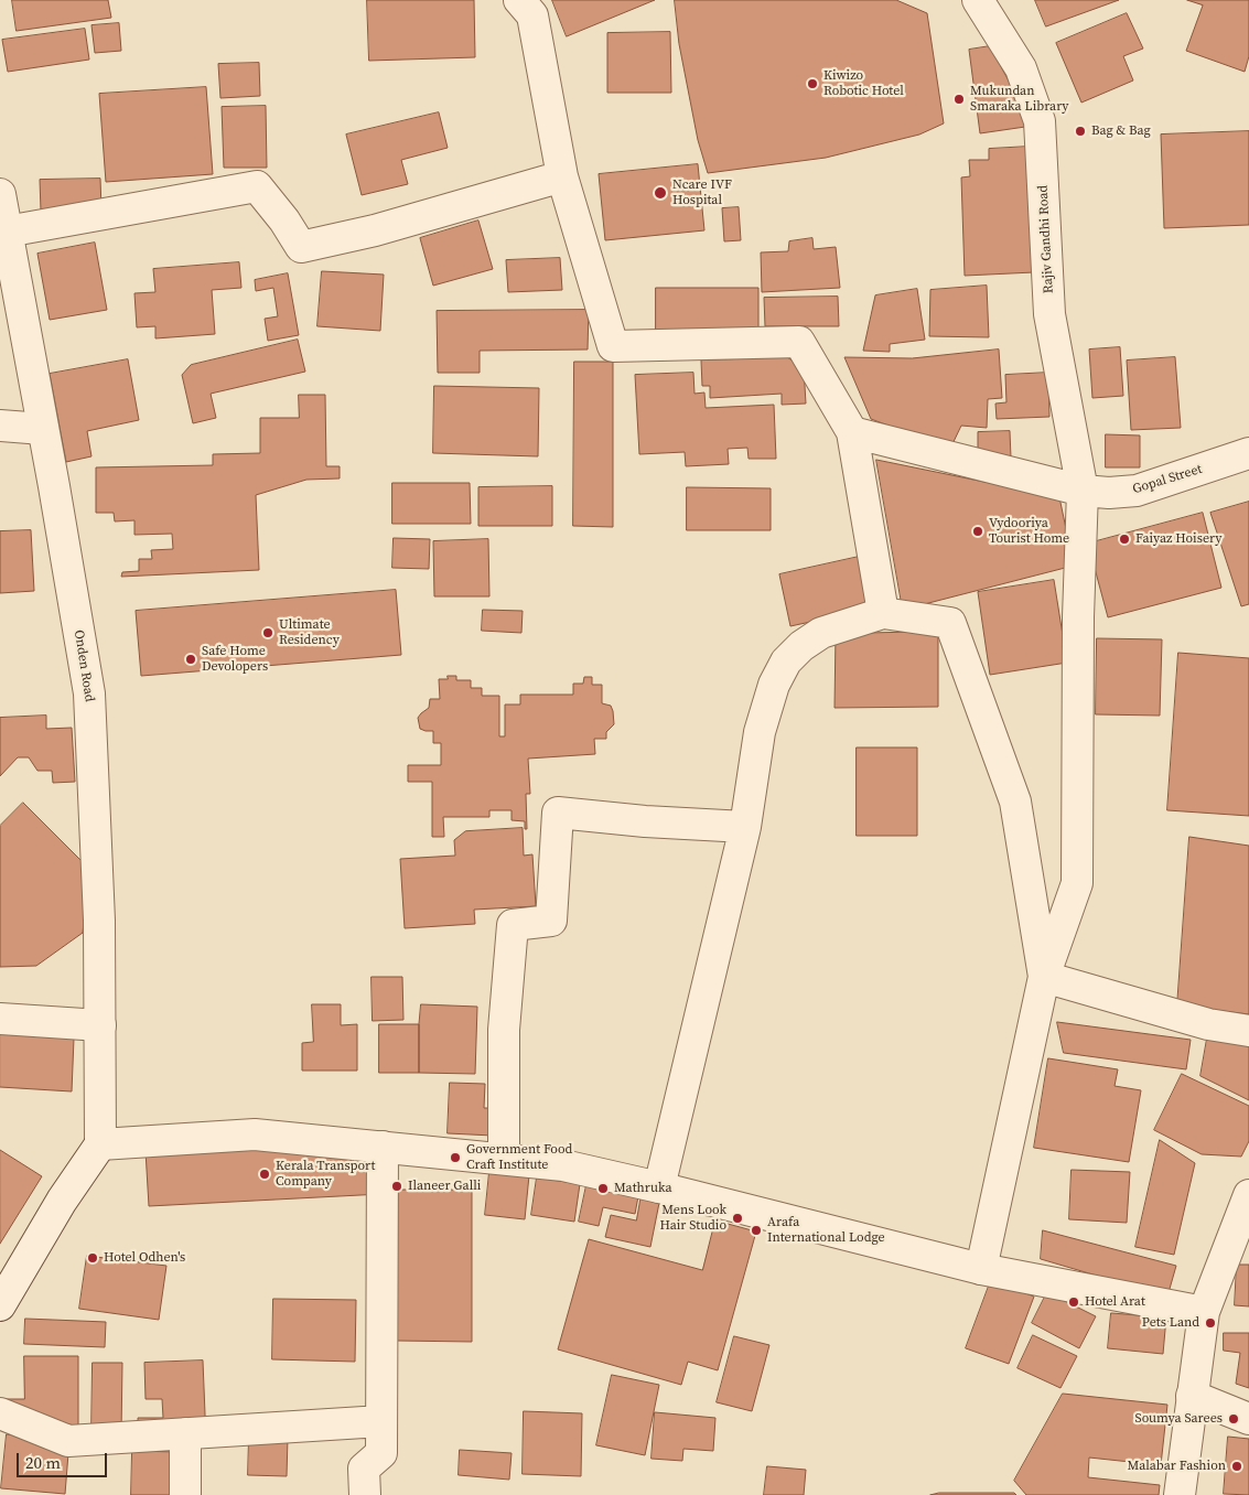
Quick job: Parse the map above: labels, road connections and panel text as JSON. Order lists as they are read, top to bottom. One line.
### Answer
{"streets":{"street":["Rajiv Gandhi Road","Gopal Street","Onden Road"]},"crossings":[["Rajiv Gandhi Road","Gopal Street"]],"places":["Kiwizo Robotic Hotel","Mukundan Smaraka Library","Bag & Bag","Ncare IVF Hospital","Vydooriya Tourist Home","Faiyaz Hoisery","Ultimate Residency","Safe Home Devolopers","Government Food Craft Institute","Kerala Transport Company","Ilaneer Galli","Mathruka","Mens Look Hair Studio","Arafa International Lodge","Hotel Odhen's","Hotel Arat","Pets Land","Soumya Sarees","Malabar Fashion"],"scale_bar":"20 m"}
